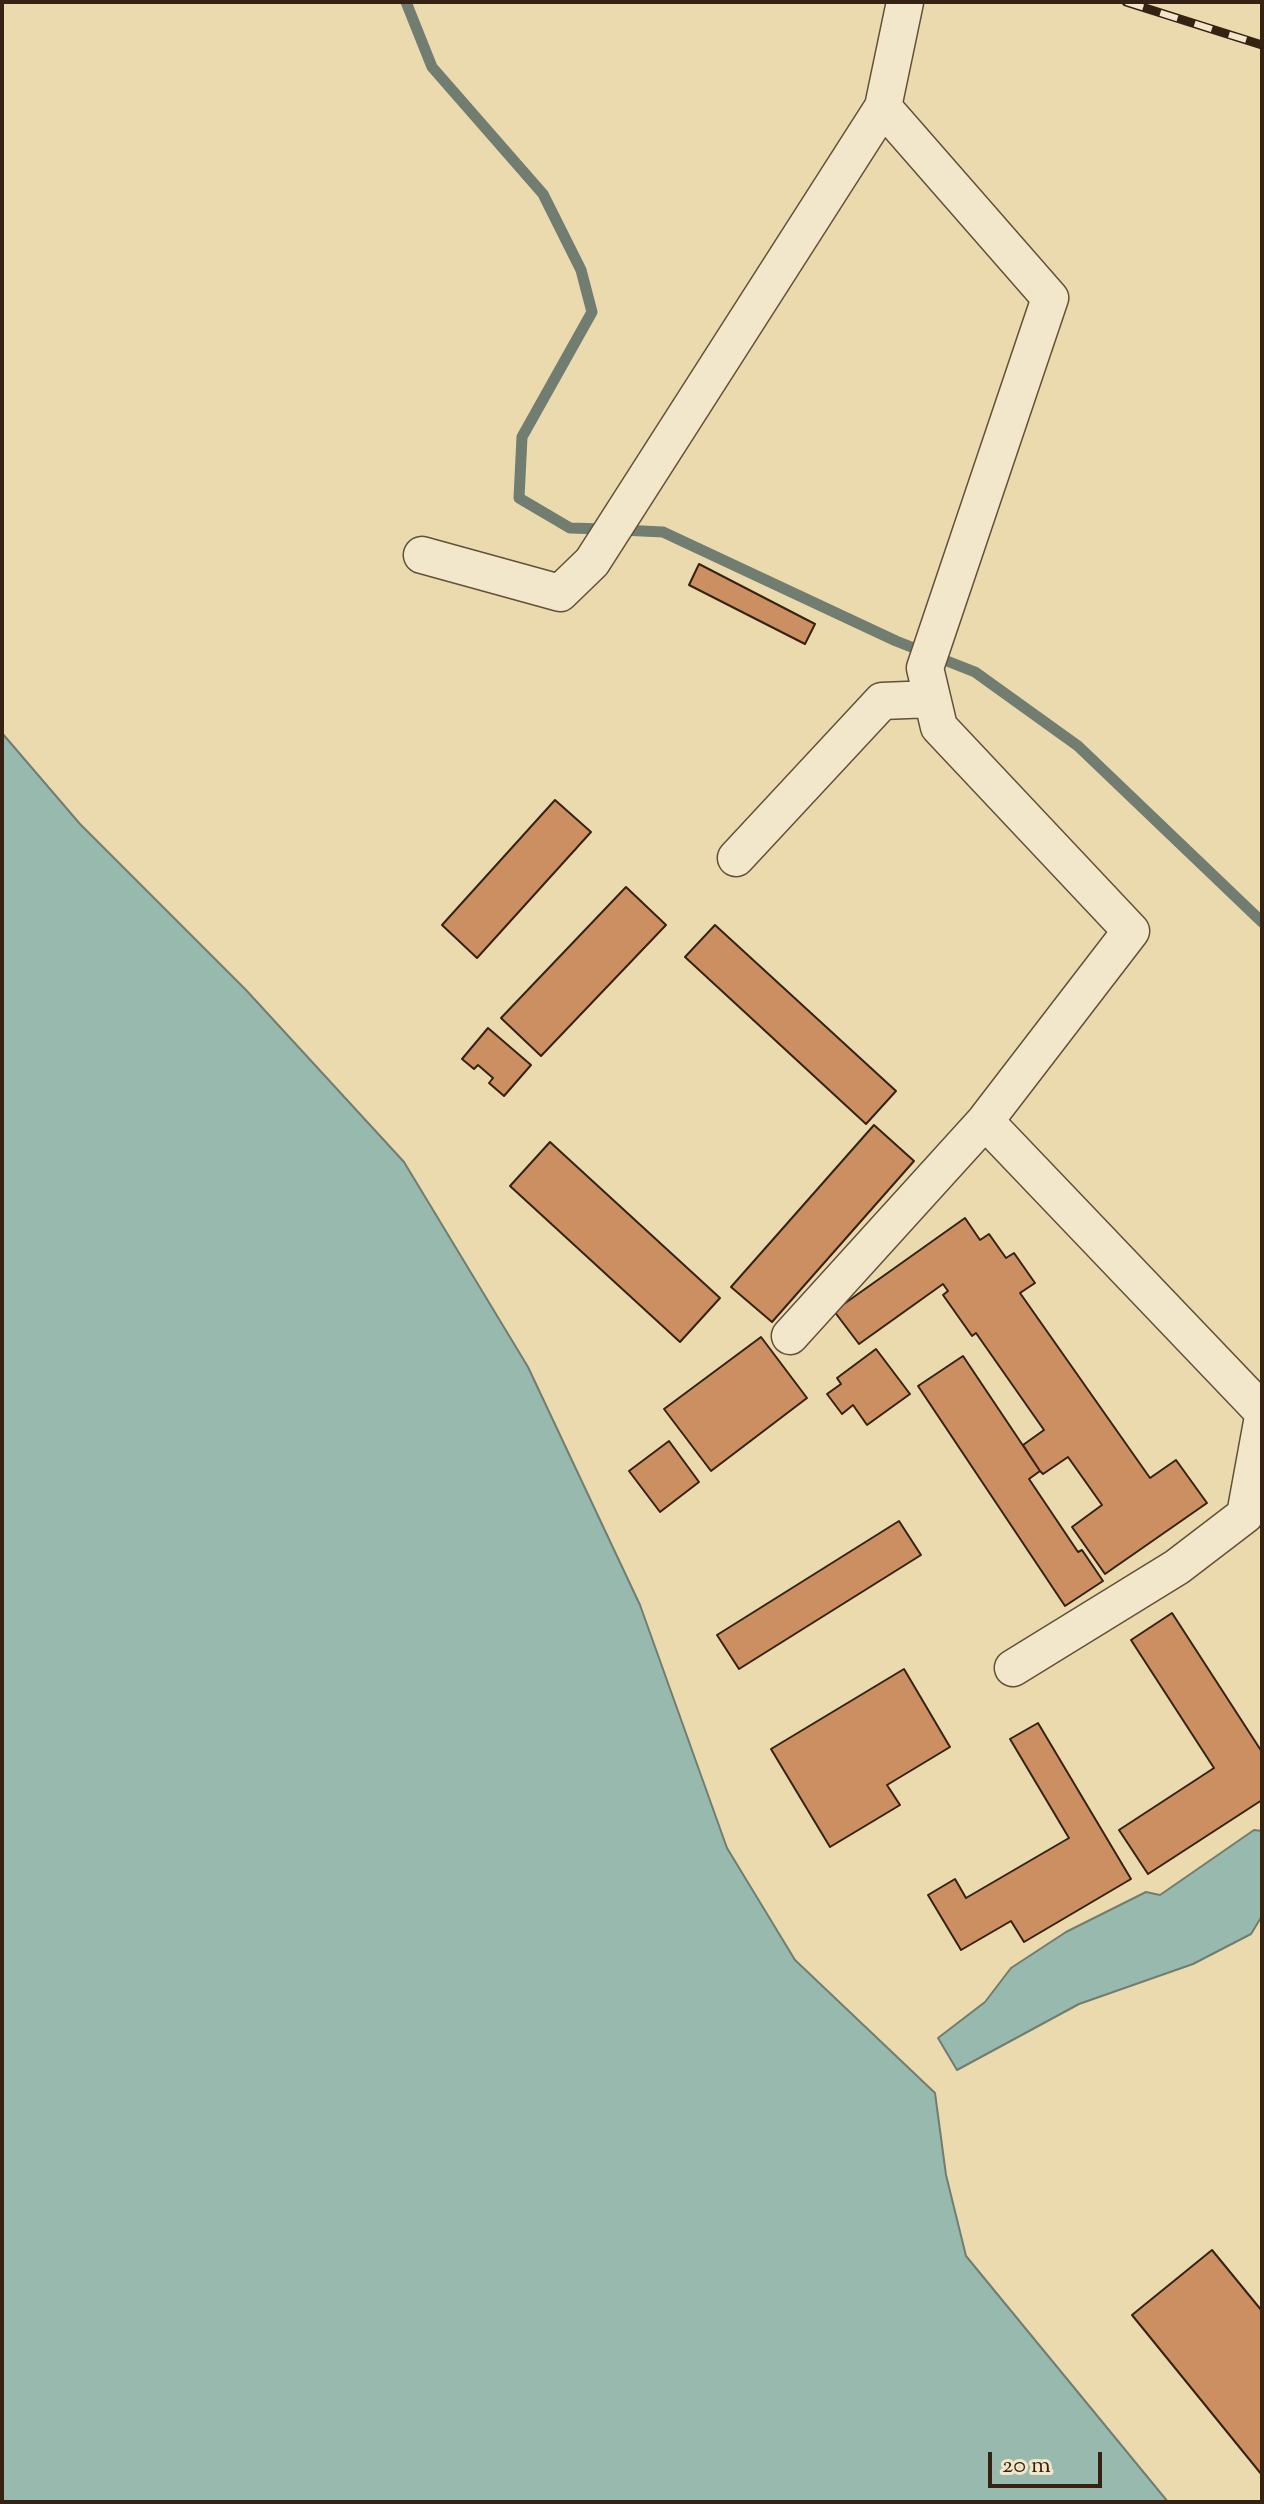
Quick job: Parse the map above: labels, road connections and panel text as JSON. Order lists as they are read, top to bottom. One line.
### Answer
{"scale_bar":"20 m"}
